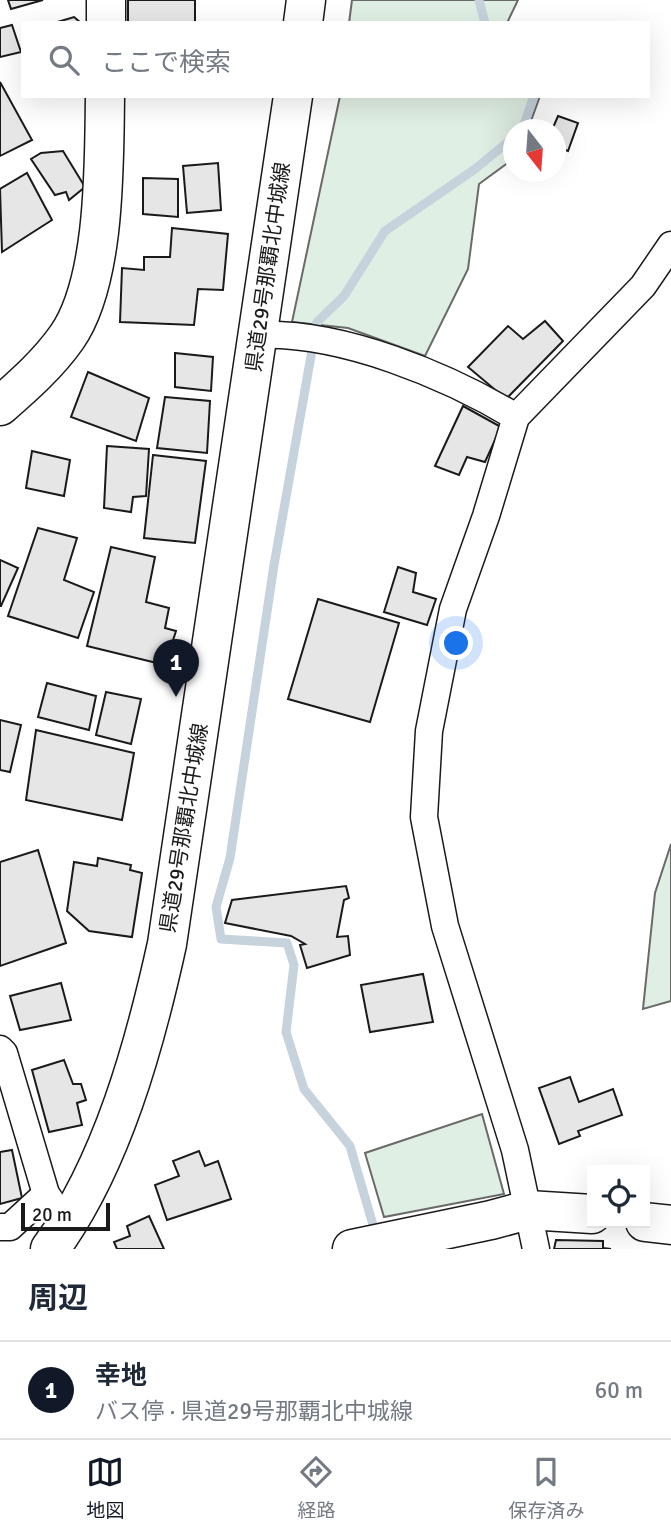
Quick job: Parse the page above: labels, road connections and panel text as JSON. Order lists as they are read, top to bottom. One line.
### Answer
{"streets":{"main road":["県道29号那覇北中城線"]},"scale_bar":"20 m","north":"bottom","page":{"search":"ここで検索","pins":"1","scale":"20 m","heading":"周辺","list":[{"mark":"1","name":"幸地","note":"バス停 · 県道29号那覇北中城線","value":"60 m"}],"nav":["地図","経路","保存済み"]}}
